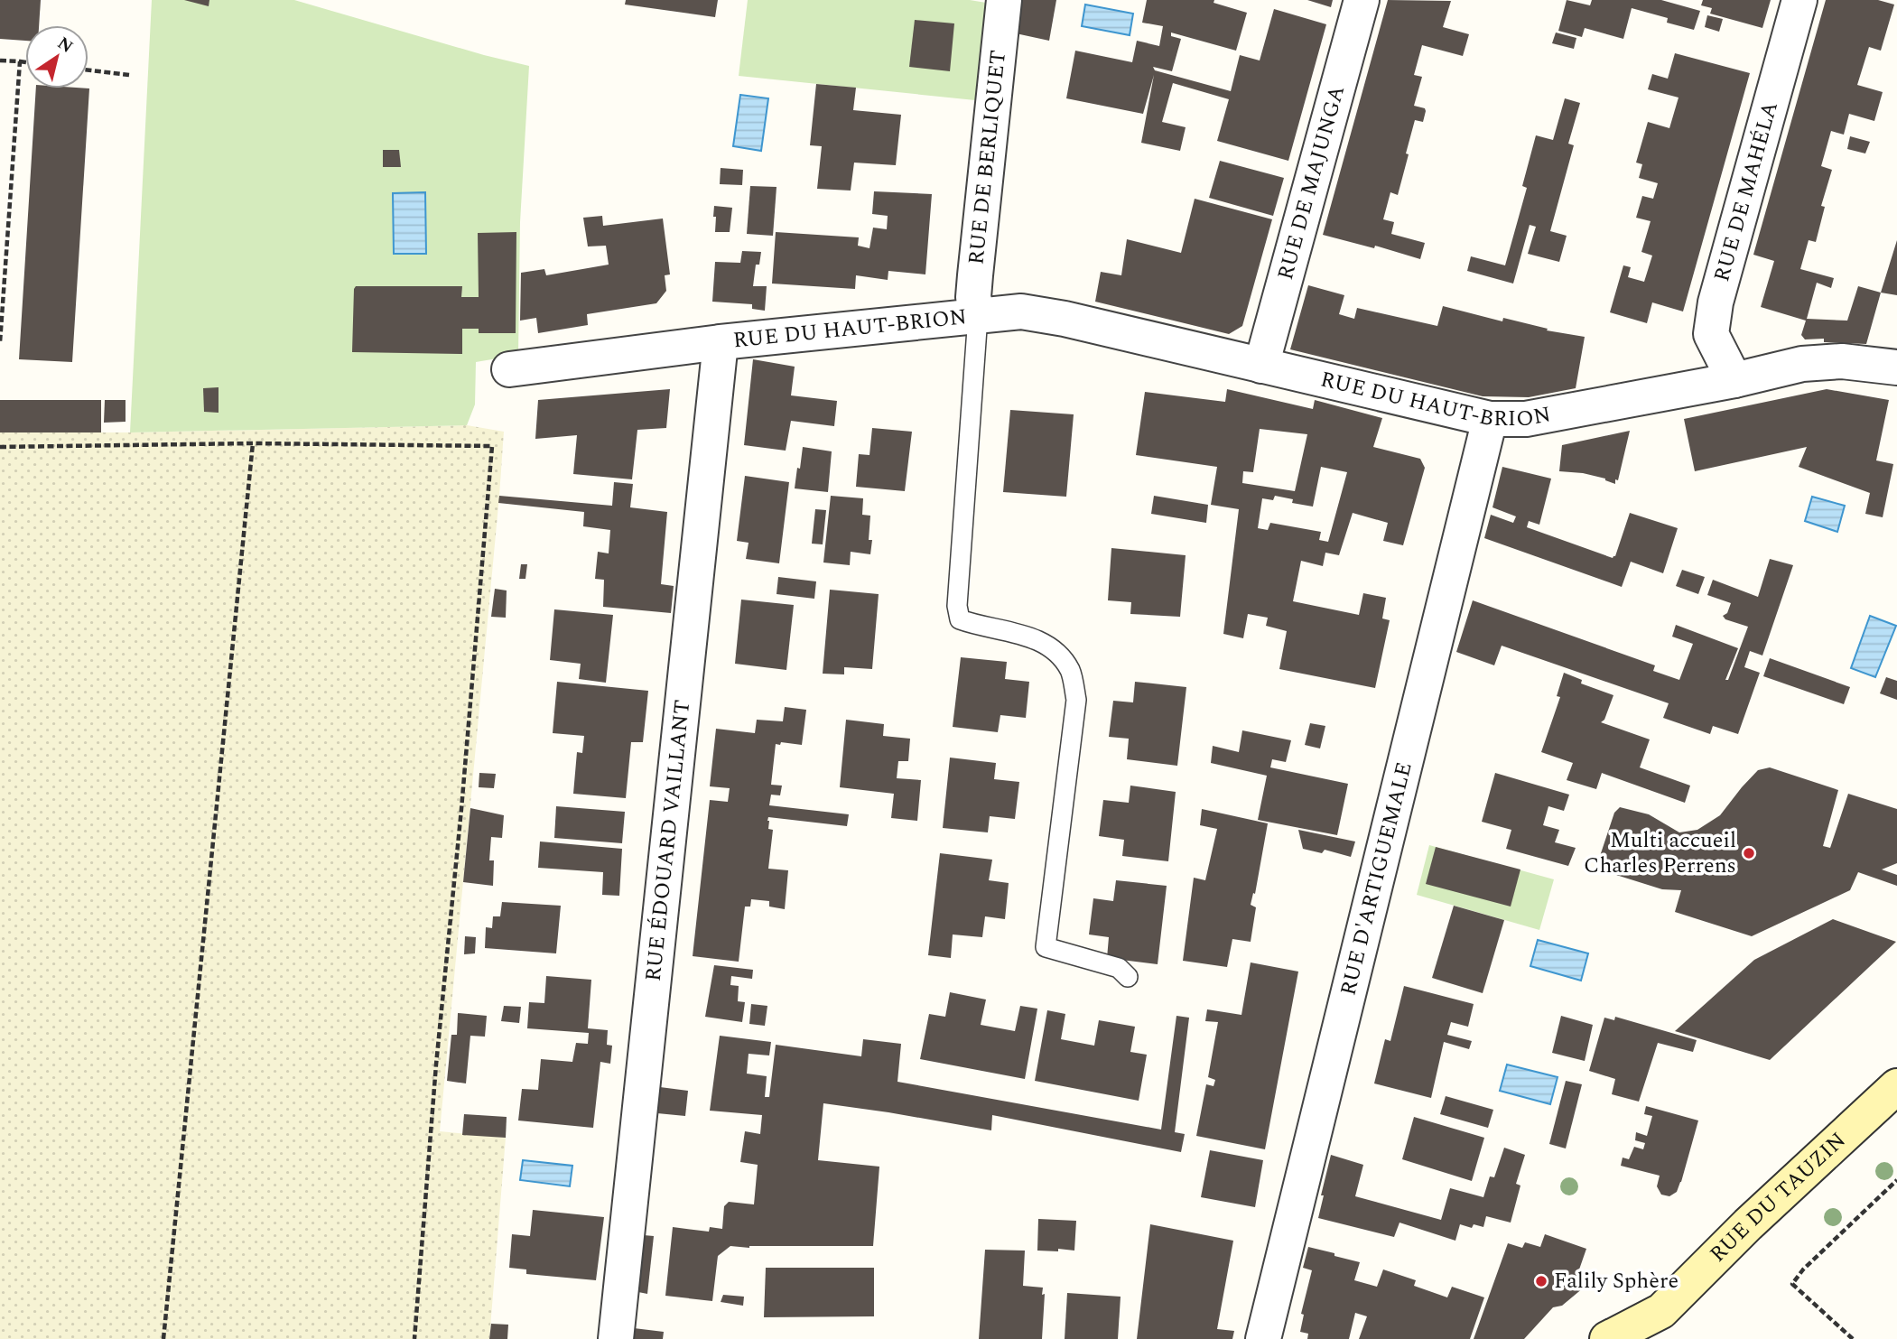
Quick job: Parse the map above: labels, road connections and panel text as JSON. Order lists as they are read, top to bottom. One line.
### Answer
{"streets":{"street":["RUE DE BERLIQUET","RUE DE MAJUNGA","RUE DE MAHÉLA","RUE DU HAUT-BRION","RUE ÉDOUARD VAILLANT","RUE D'ARTIGUEMALE","RUE DU TAUZIN"]},"crossings":[["RUE DE BERLIQUET","RUE DU HAUT-BRION"],["RUE DE MAJUNGA","RUE DU HAUT-BRION"],["RUE DE MAHÉLA","RUE DU HAUT-BRION"],["RUE DU HAUT-BRION","RUE ÉDOUARD VAILLANT"],["RUE DU HAUT-BRION","RUE D'ARTIGUEMALE"]],"places":["Multi accueil Charles Perrens","Falily Sphère"],"north":"top right"}
